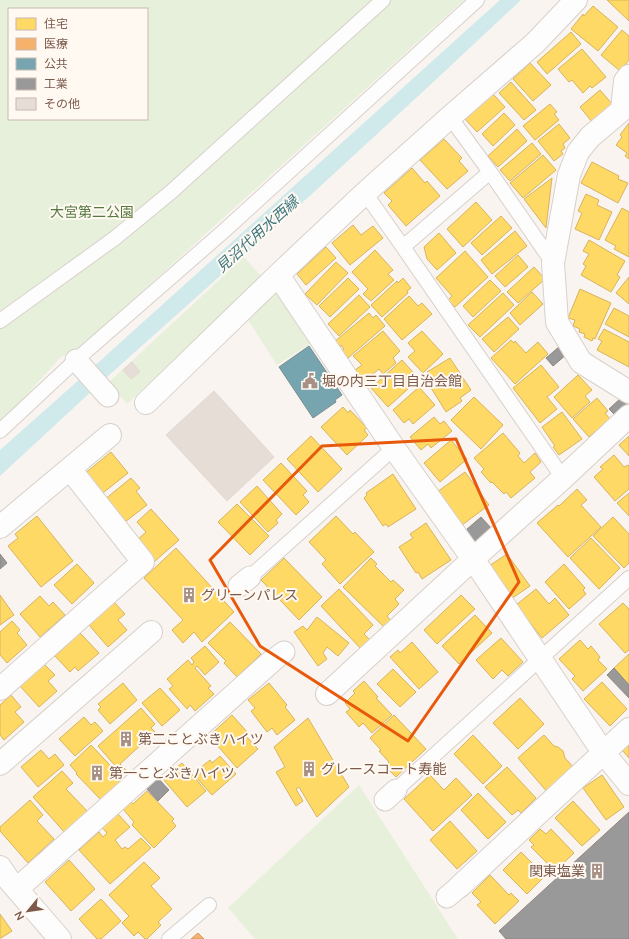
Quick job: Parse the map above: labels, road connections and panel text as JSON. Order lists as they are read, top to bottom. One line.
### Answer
{"water":["見沼代用水西縁"],"parks":["大宮第二公園"],"places":{"public building":["堀の内三丁目自治会館"],"building":["グリーンパレス","第二ことぶきハイツ","グレースコート寿能","第一ことぶきハイツ","関東塩業"]},"legend":["住宅","医療","公共","工業","その他"],"north":"bottom left"}
